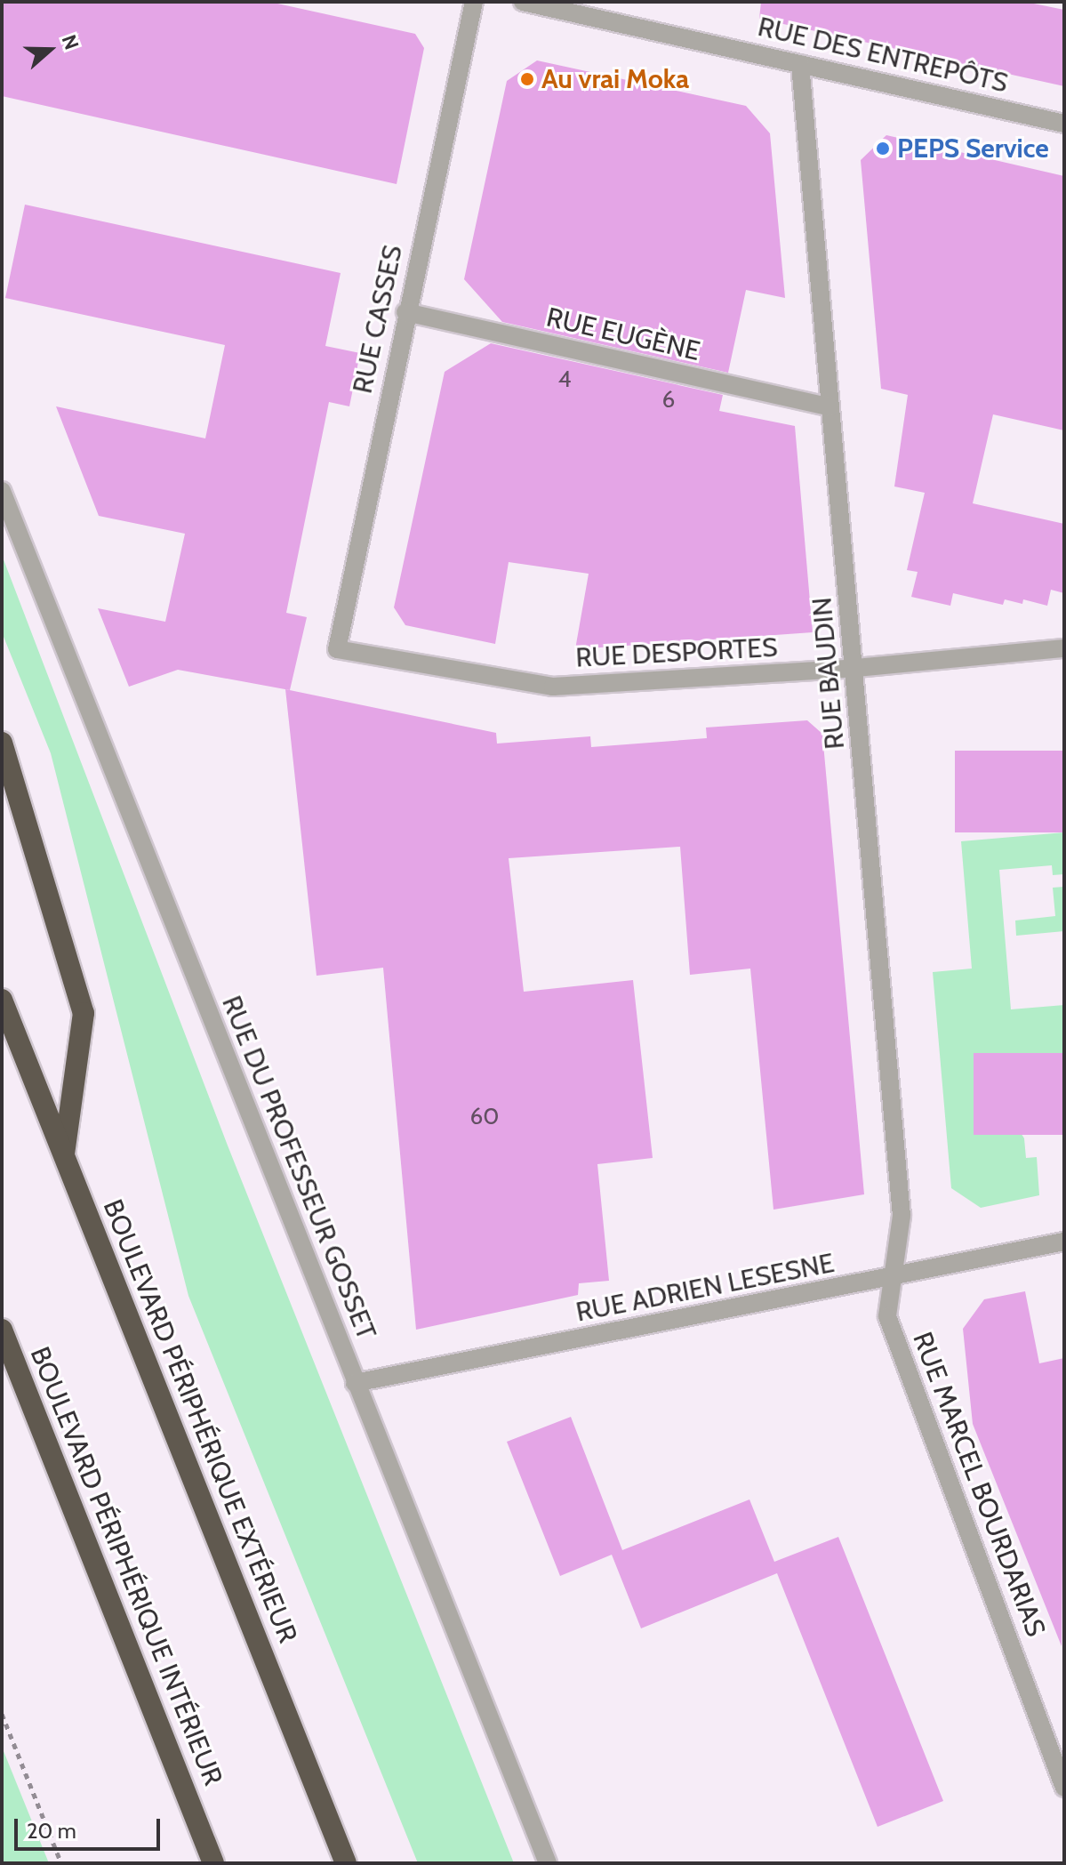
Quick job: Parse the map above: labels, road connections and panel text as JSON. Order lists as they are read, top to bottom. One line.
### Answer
{"streets":{"highway":["BOULEVARD PÉRIPHÉRIQUE EXTÉRIEUR","BOULEVARD PÉRIPHÉRIQUE INTÉRIEUR"],"street":["RUE DES ENTREPÔTS","RUE CASSES","RUE EUGÈNE","RUE DESPORTES","RUE BAUDIN","RUE DU PROFESSEUR GOSSET","RUE ADRIEN LESESNE","RUE MARCEL BOURDARIAS"]},"crossings":[["RUE DES ENTREPÔTS","RUE BAUDIN"],["RUE CASSES","RUE EUGÈNE"],["RUE CASSES","RUE DESPORTES"],["RUE EUGÈNE","RUE BAUDIN"],["RUE DESPORTES","RUE BAUDIN"],["RUE BAUDIN","RUE ADRIEN LESESNE"],["RUE BAUDIN","RUE MARCEL BOURDARIAS"],["RUE DU PROFESSEUR GOSSET","RUE ADRIEN LESESNE"],["RUE ADRIEN LESESNE","RUE MARCEL BOURDARIAS"]],"places":["Au vrai Moka","PEPS Service"],"house_numbers":["4","6","60"],"scale_bar":"20 m","north":"right"}
